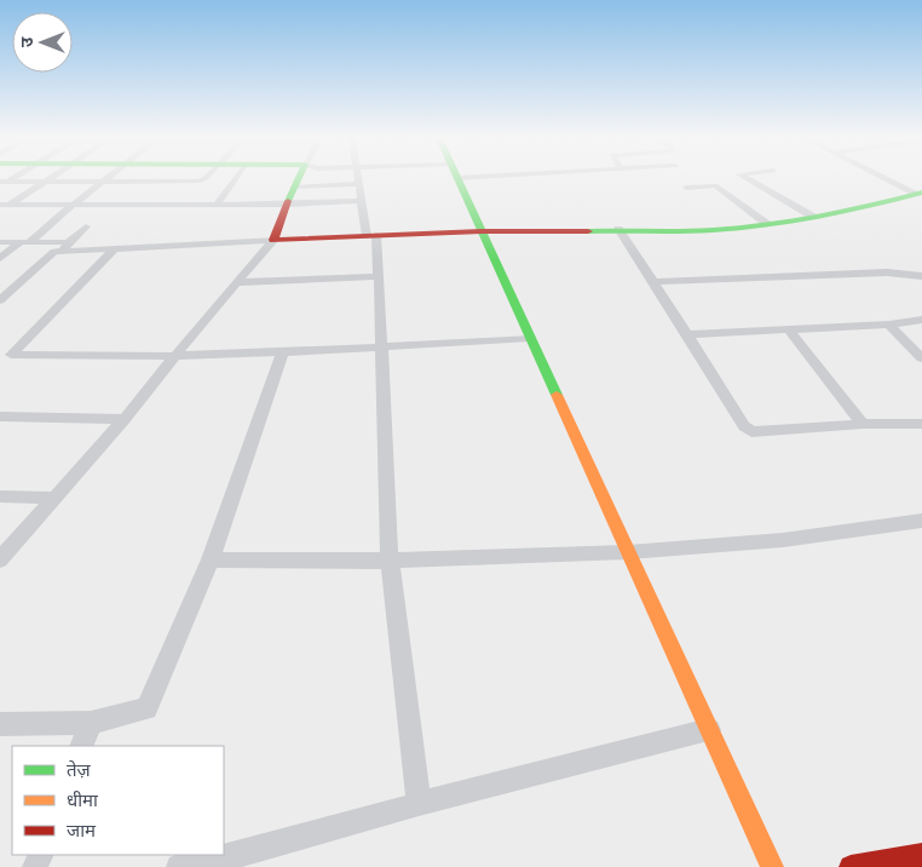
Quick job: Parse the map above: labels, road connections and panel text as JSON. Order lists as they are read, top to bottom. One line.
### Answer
{"legend":["तेज़","धीमा","जाम"],"north":"left"}
